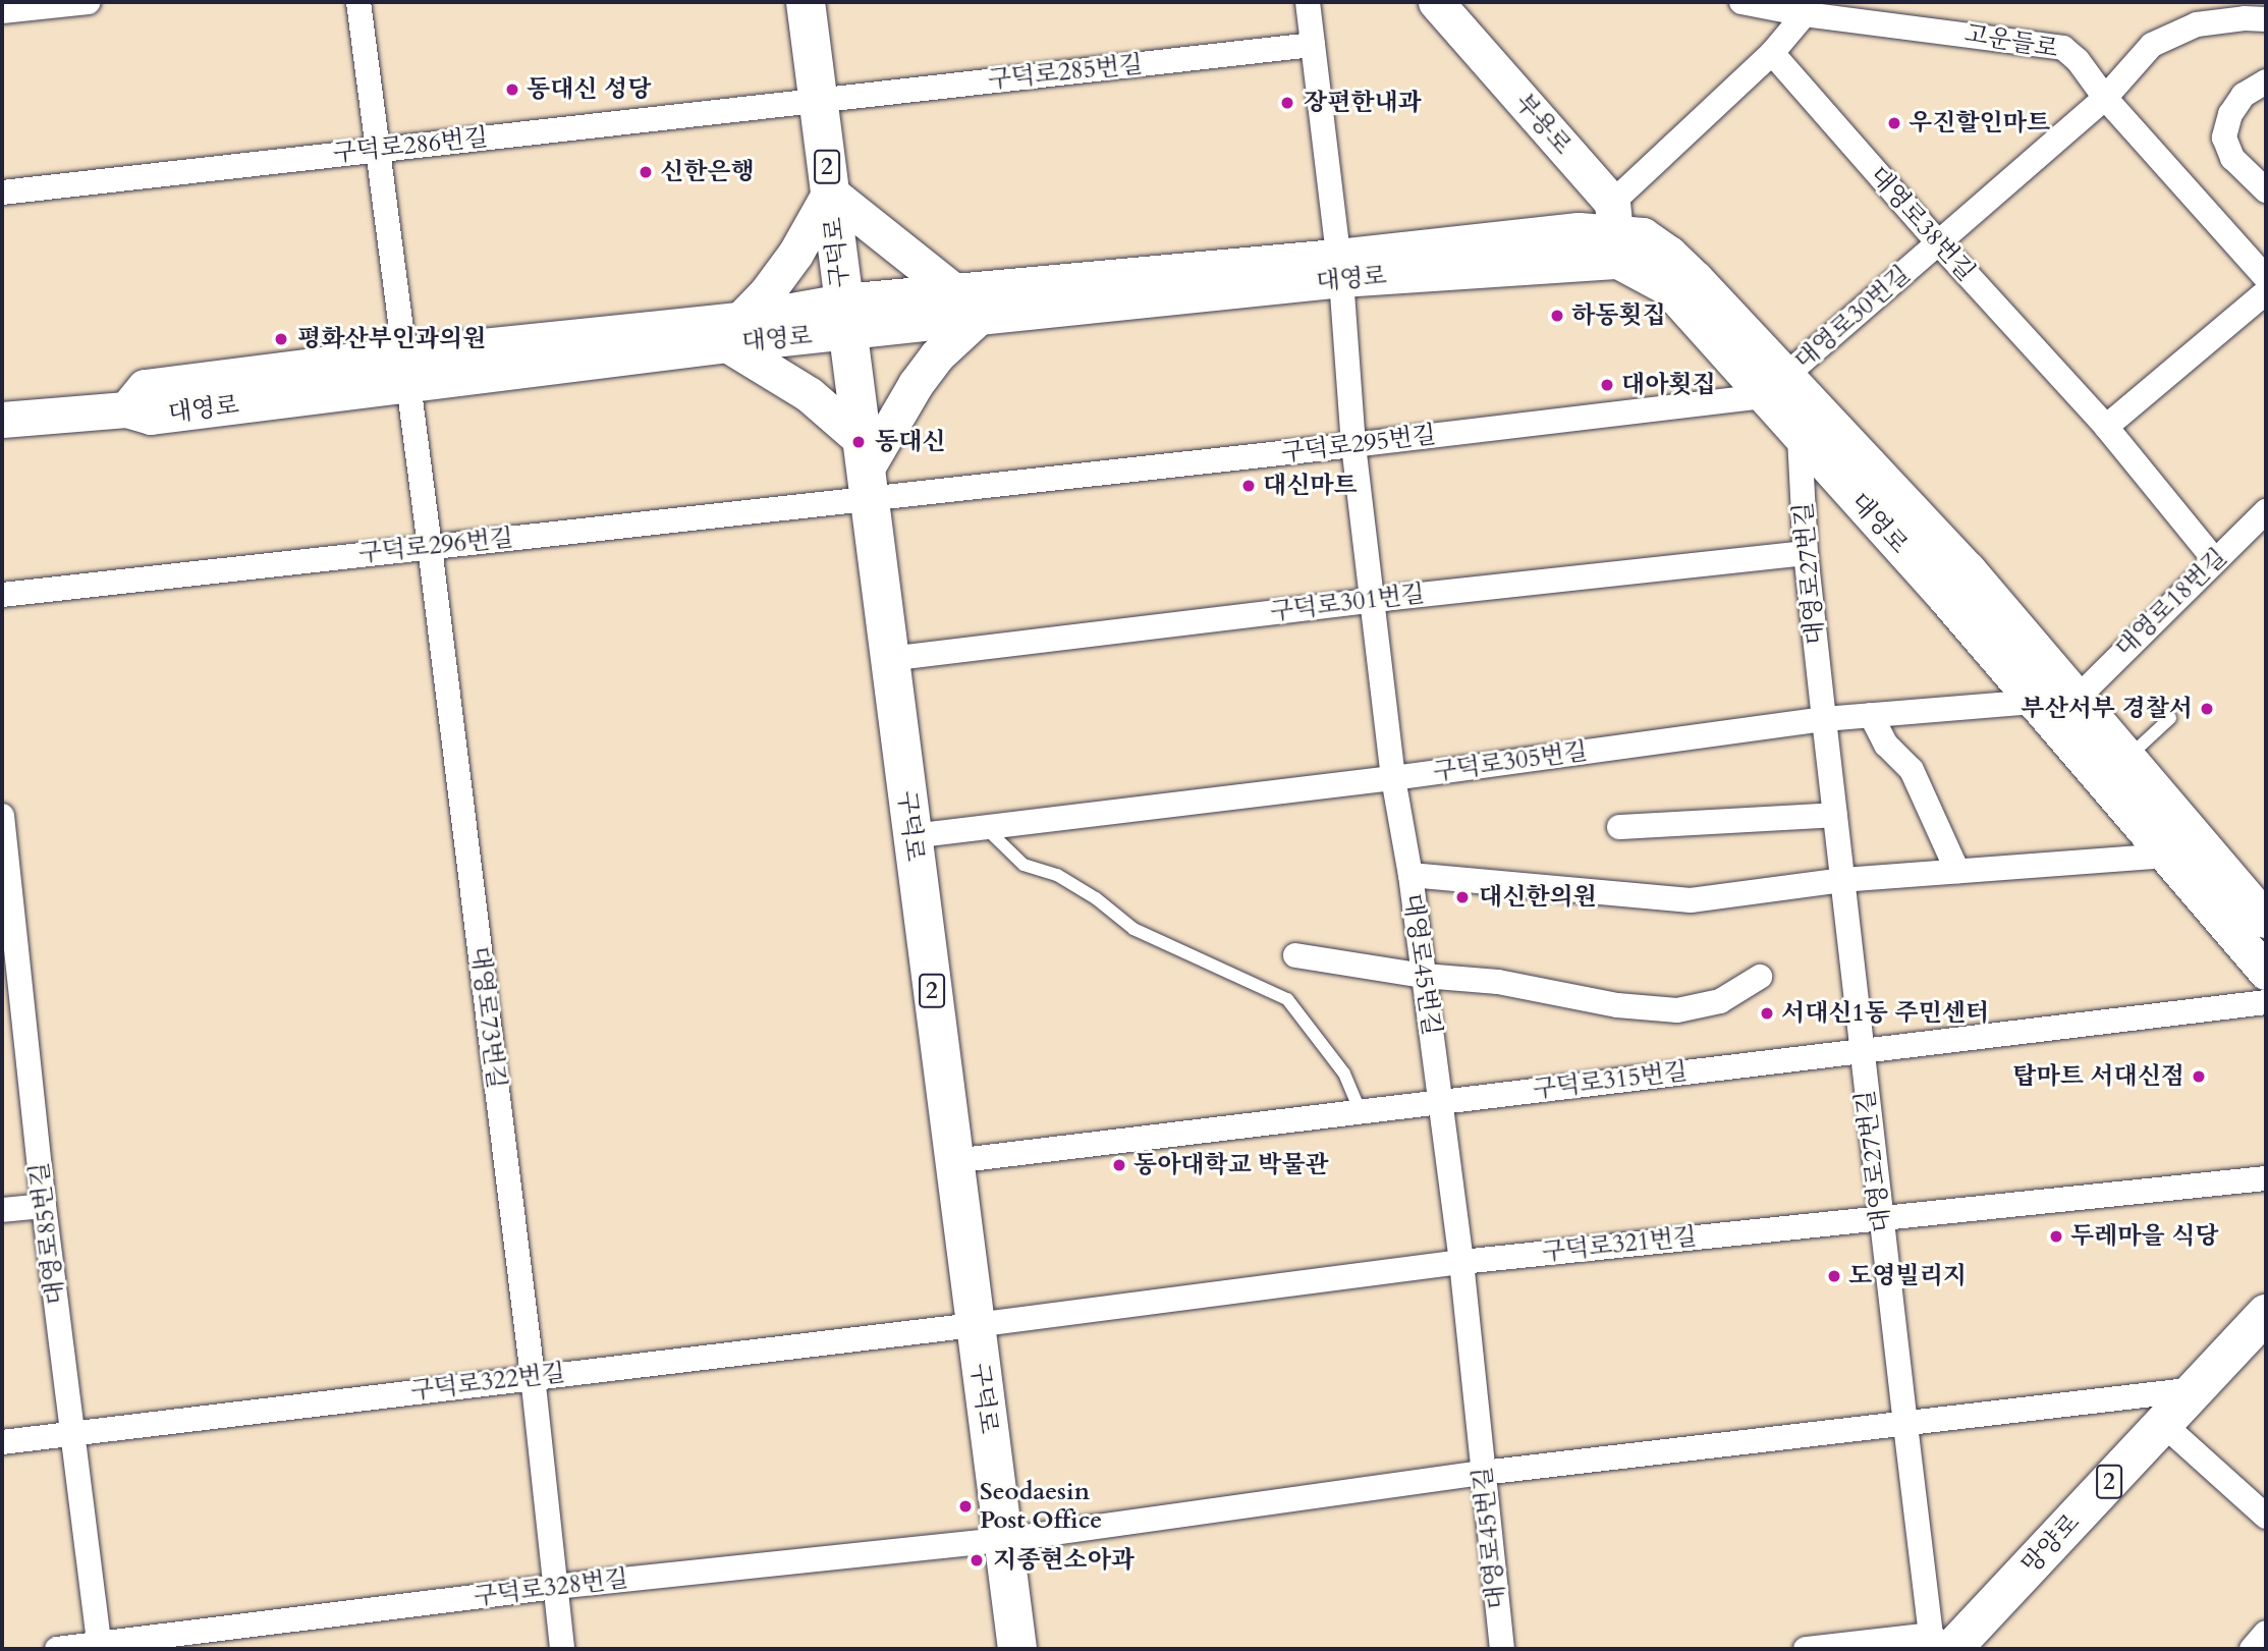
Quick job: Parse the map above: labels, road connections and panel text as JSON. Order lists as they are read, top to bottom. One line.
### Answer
{"streets":{"main road":["부용로","2","구덕로","대영로","망양로"],"street":["고운들로","구덕로285번길","구덕로286번길","대영로38번길","대영로30번길","구덕로295번길","구덕로296번길","대영로27번길","구덕로301번길","대영로18번길","구덕로305번길","대영로45번길","대영로73번길","구덕로315번길","대영로85번길","구덕로321번길","구덕로322번길","구덕로328번길"]},"crossings":[["고운들로","대영로30번길"],["구덕로285번길","구덕로286번길"],["구덕로285번길","구덕로"],["구덕로285번길","대영로45번길"],["부용로","대영로"],["구덕로286번길","구덕로"],["구덕로286번길","대영로73번길"],["대영로38번길","대영로30번길"],["대영로38번길","대영로18번길"],["구덕로","대영로"],["구덕로","구덕로295번길"],["구덕로","구덕로296번길"],["구덕로","구덕로301번길"],["구덕로","구덕로305번길"],["구덕로","구덕로315번길"],["구덕로","구덕로321번길"],["구덕로","구덕로322번길"],["구덕로","구덕로328번길"],["대영로","대영로30번길"],["대영로","구덕로295번길"],["대영로","대영로27번길"],["대영로","대영로18번길"],["대영로","구덕로305번길"],["대영로","대영로45번길"],["대영로","대영로73번길"],["대영로30번길","구덕로295번길"],["구덕로295번길","구덕로296번길"],["구덕로295번길","대영로45번길"],["구덕로296번길","대영로73번길"],["대영로27번길","구덕로301번길"],["대영로27번길","구덕로305번길"],["대영로27번길","구덕로315번길"],["대영로27번길","구덕로321번길"],["대영로27번길","망양로"],["대영로27번길","구덕로328번길"],["구덕로301번길","대영로45번길"],["구덕로305번길","대영로45번길"],["대영로45번길","구덕로315번길"],["대영로45번길","구덕로321번길"],["대영로45번길","구덕로328번길"],["대영로73번길","구덕로322번길"],["대영로73번길","구덕로328번길"],["대영로85번길","구덕로322번길"],["대영로85번길","구덕로328번길"],["구덕로321번길","구덕로322번길"],["망양로","구덕로328번길"]],"places":["동대신 성당","장편한내과","우진할인마트","신한은행","하동횟집","평화산부인과의원","대아횟집","동대신","대신마트","부산서부 경찰서","대신한의원","서대신1동 주민센터","탑마트 서대신점","동아대학교 박물관","두레마을 식당","도영빌리지","Seodaesin Post Office","지종현소아과"]}
